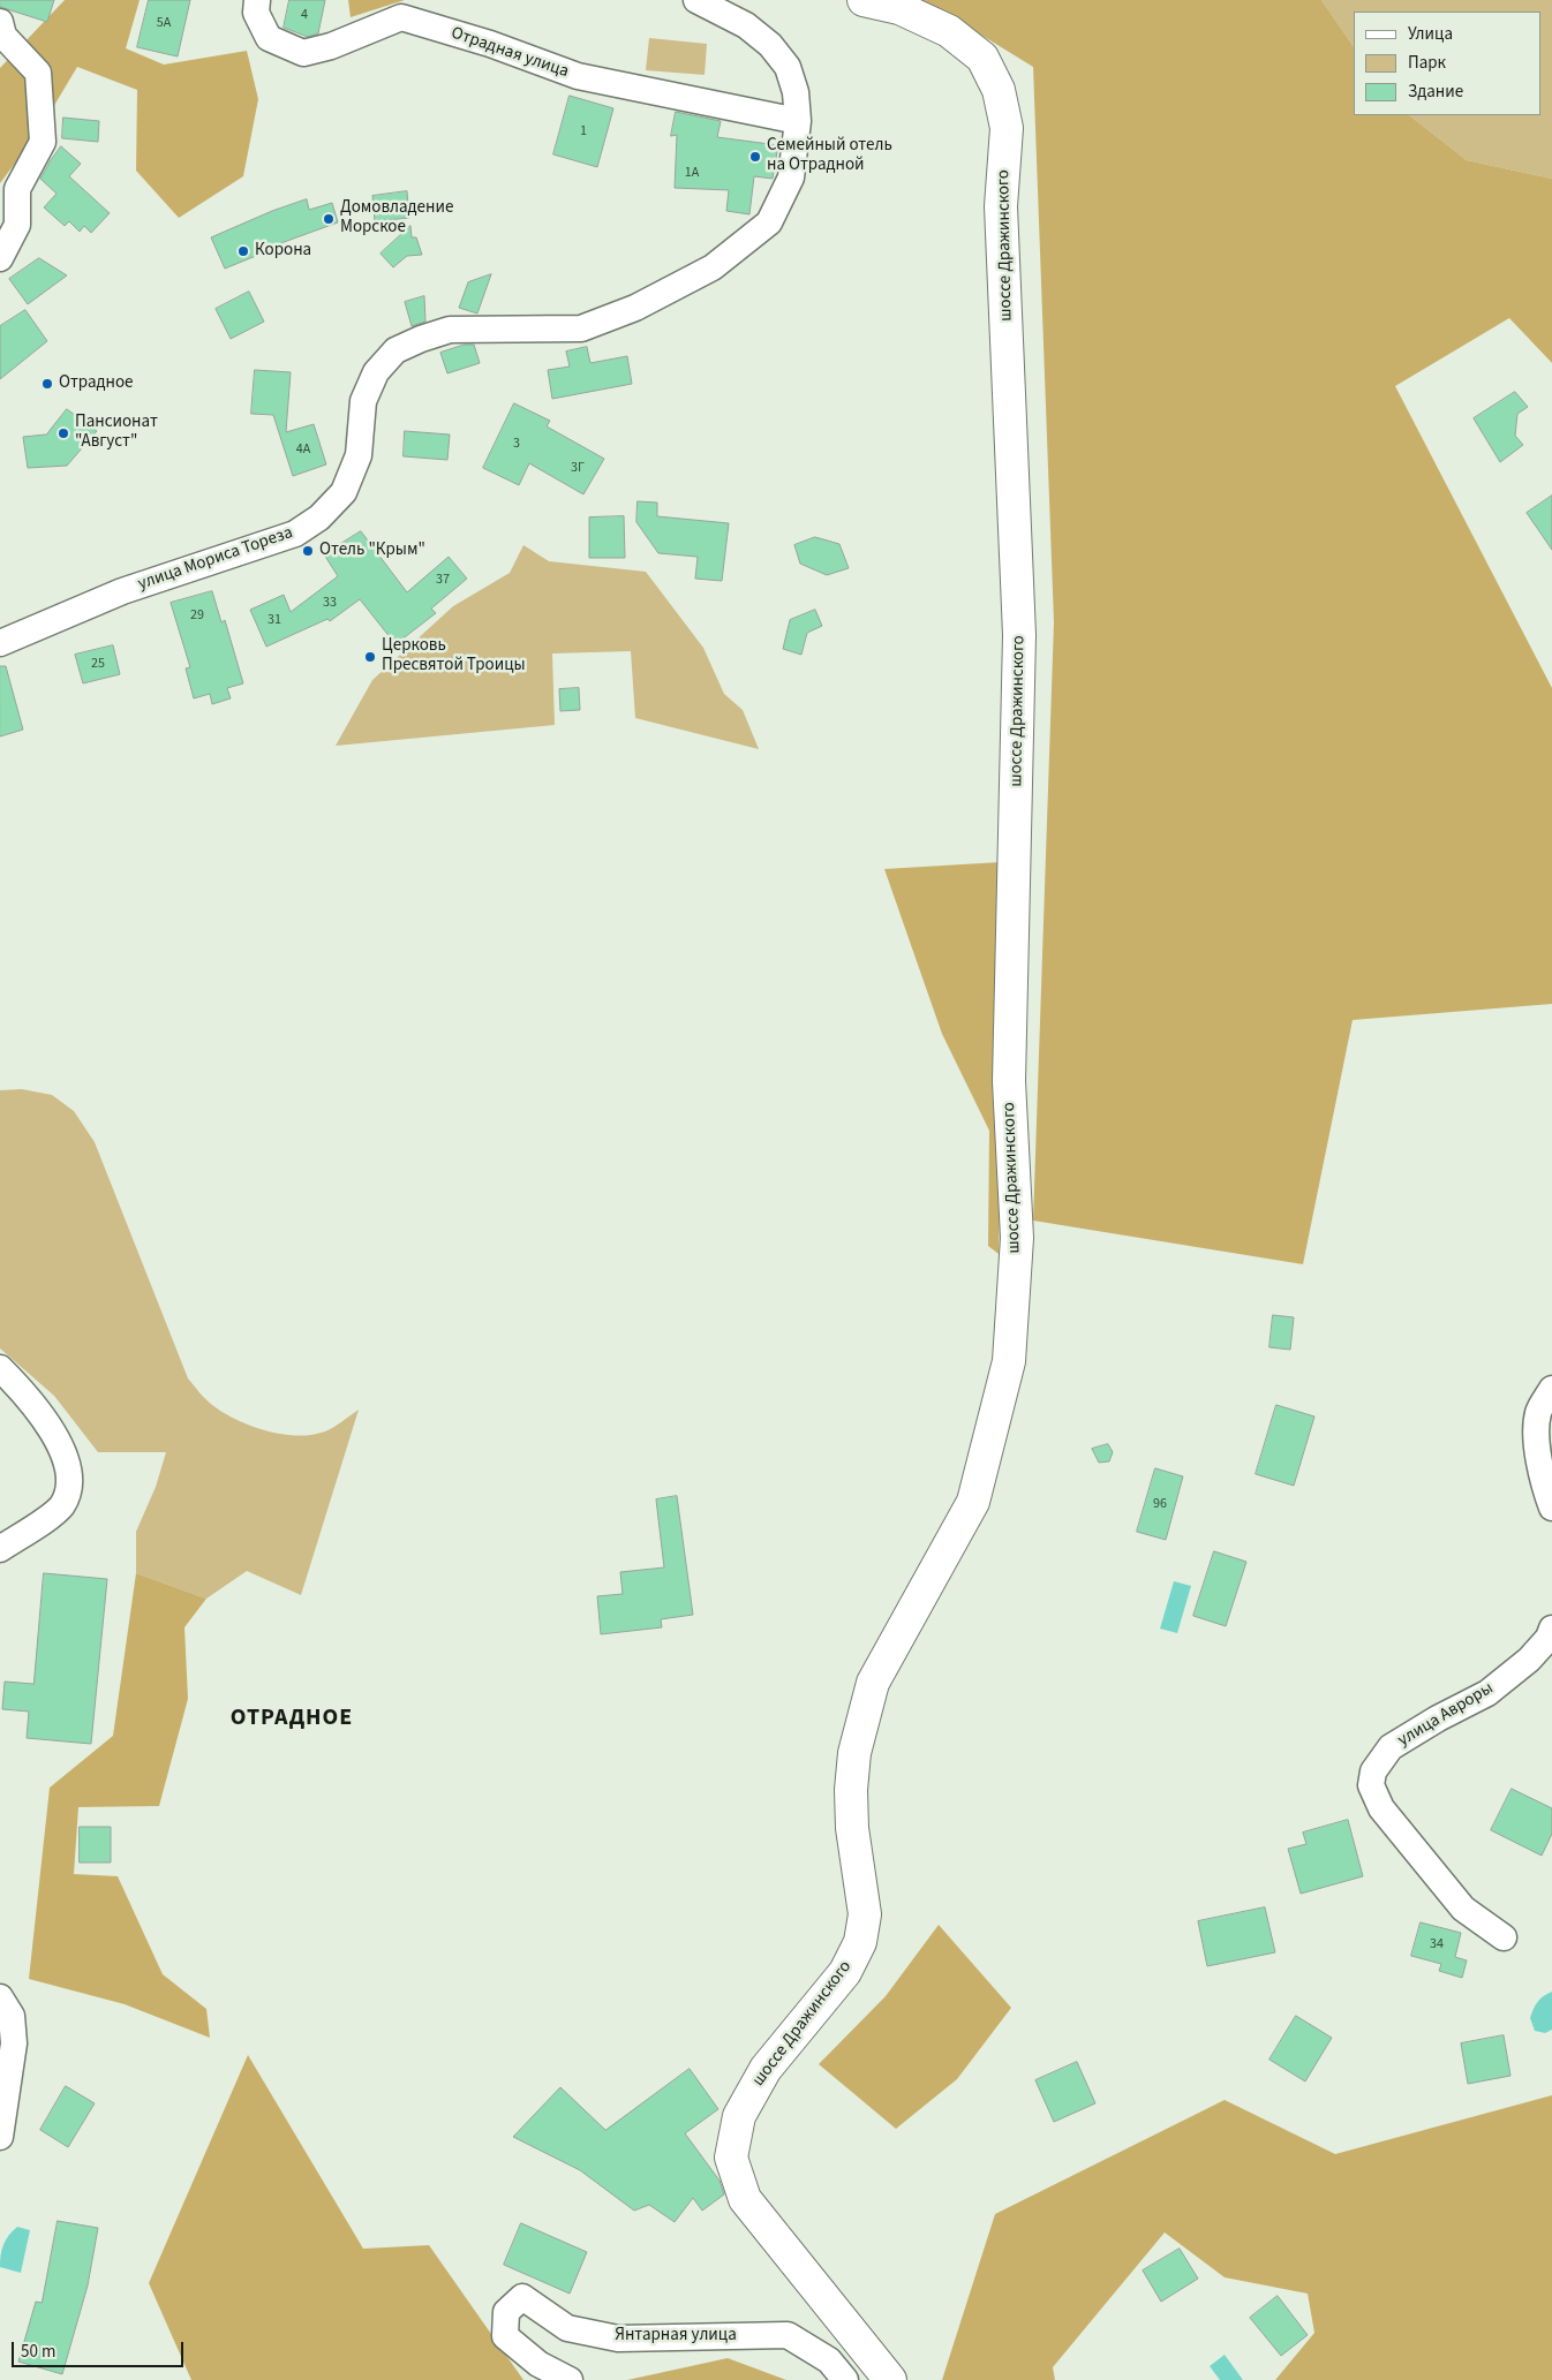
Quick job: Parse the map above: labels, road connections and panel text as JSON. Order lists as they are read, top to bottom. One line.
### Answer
{"streets":{"main road":["шоссе Дражинского"],"street":["Отрадная улица","улица Мориса Тореза","улица Авроры","Янтарная улица"]},"crossings":[["Отрадная улица","улица Мориса Тореза"]],"districts":["ОТРАДНОЕ"],"places":["Семейный отель на Отрадной","Домовладение Морское","Корона","Отрадное","Пансионат \"Август\"","Отель \"Крым\"","Церковь Пресвятой Троицы"],"house_numbers":["4","5А","1","1А","3","4А","3Г","37","33","29","31","25","96","34"],"legend":["Улица","Парк","Здание"],"scale_bar":"50 m"}
